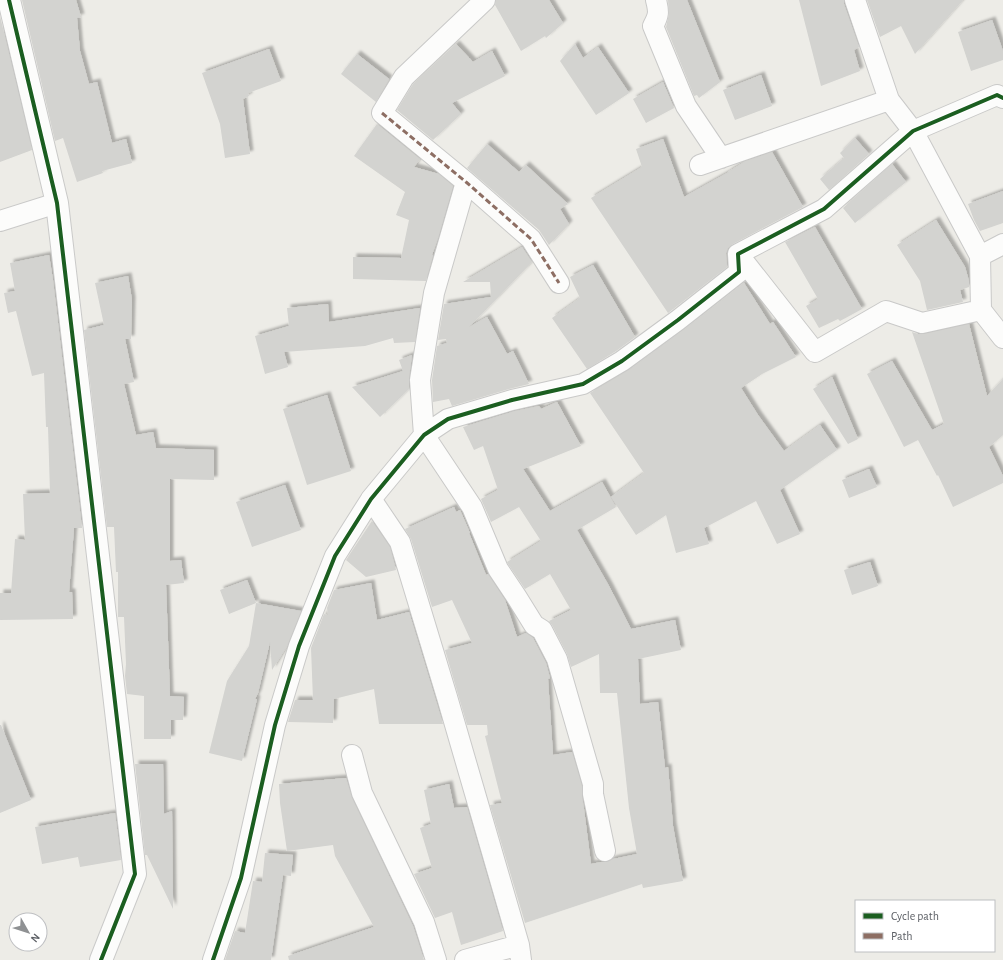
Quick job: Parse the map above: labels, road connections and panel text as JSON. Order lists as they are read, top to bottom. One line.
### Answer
{"legend":["Cycle path","Path"],"north":"bottom right"}
